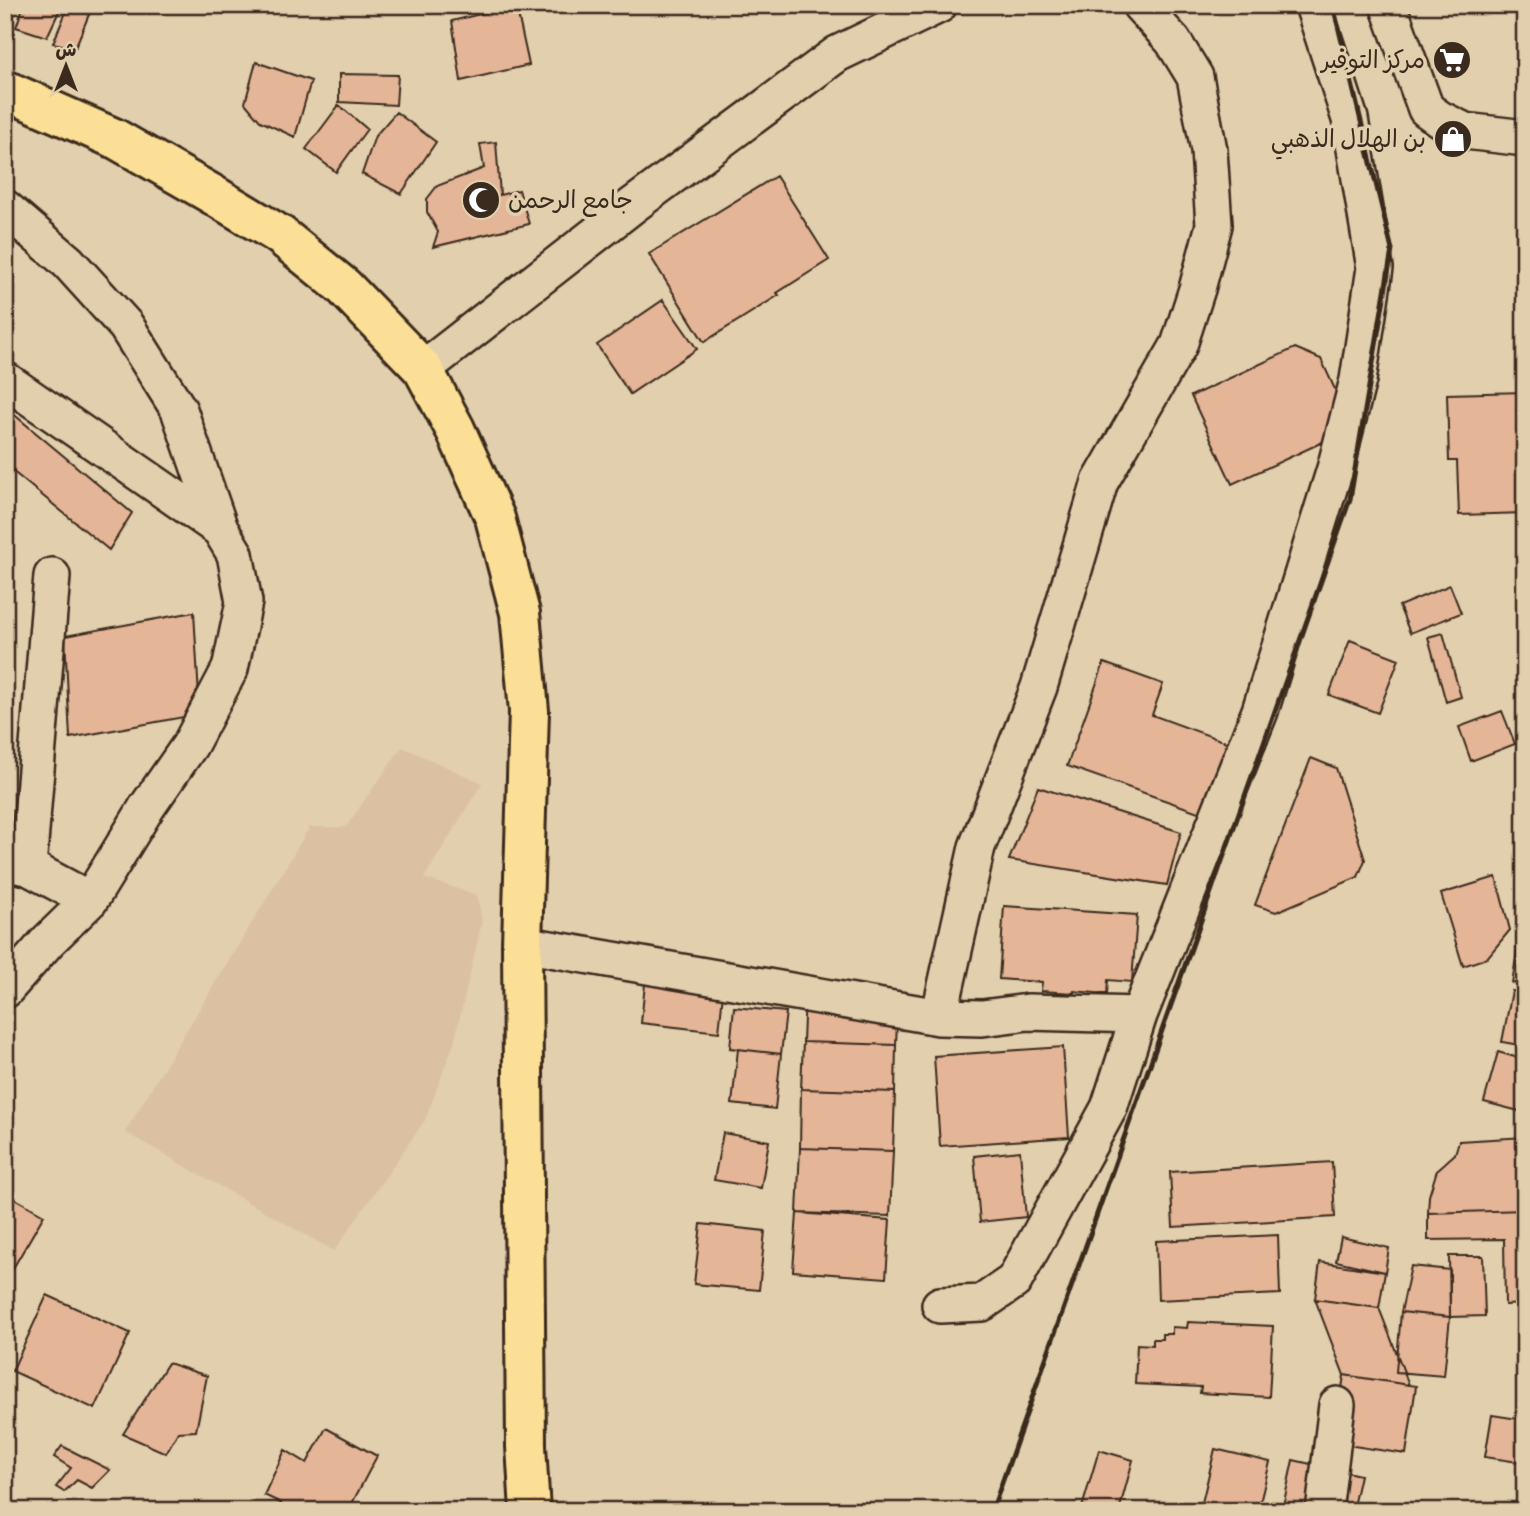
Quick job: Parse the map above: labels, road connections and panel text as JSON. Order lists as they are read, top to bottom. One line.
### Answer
{"places":{"supermarket":["مركز التوفير"],"shop":["بن الهلال الذهبي"],"mosque":["جامع الرحمن"]},"north":"top"}
